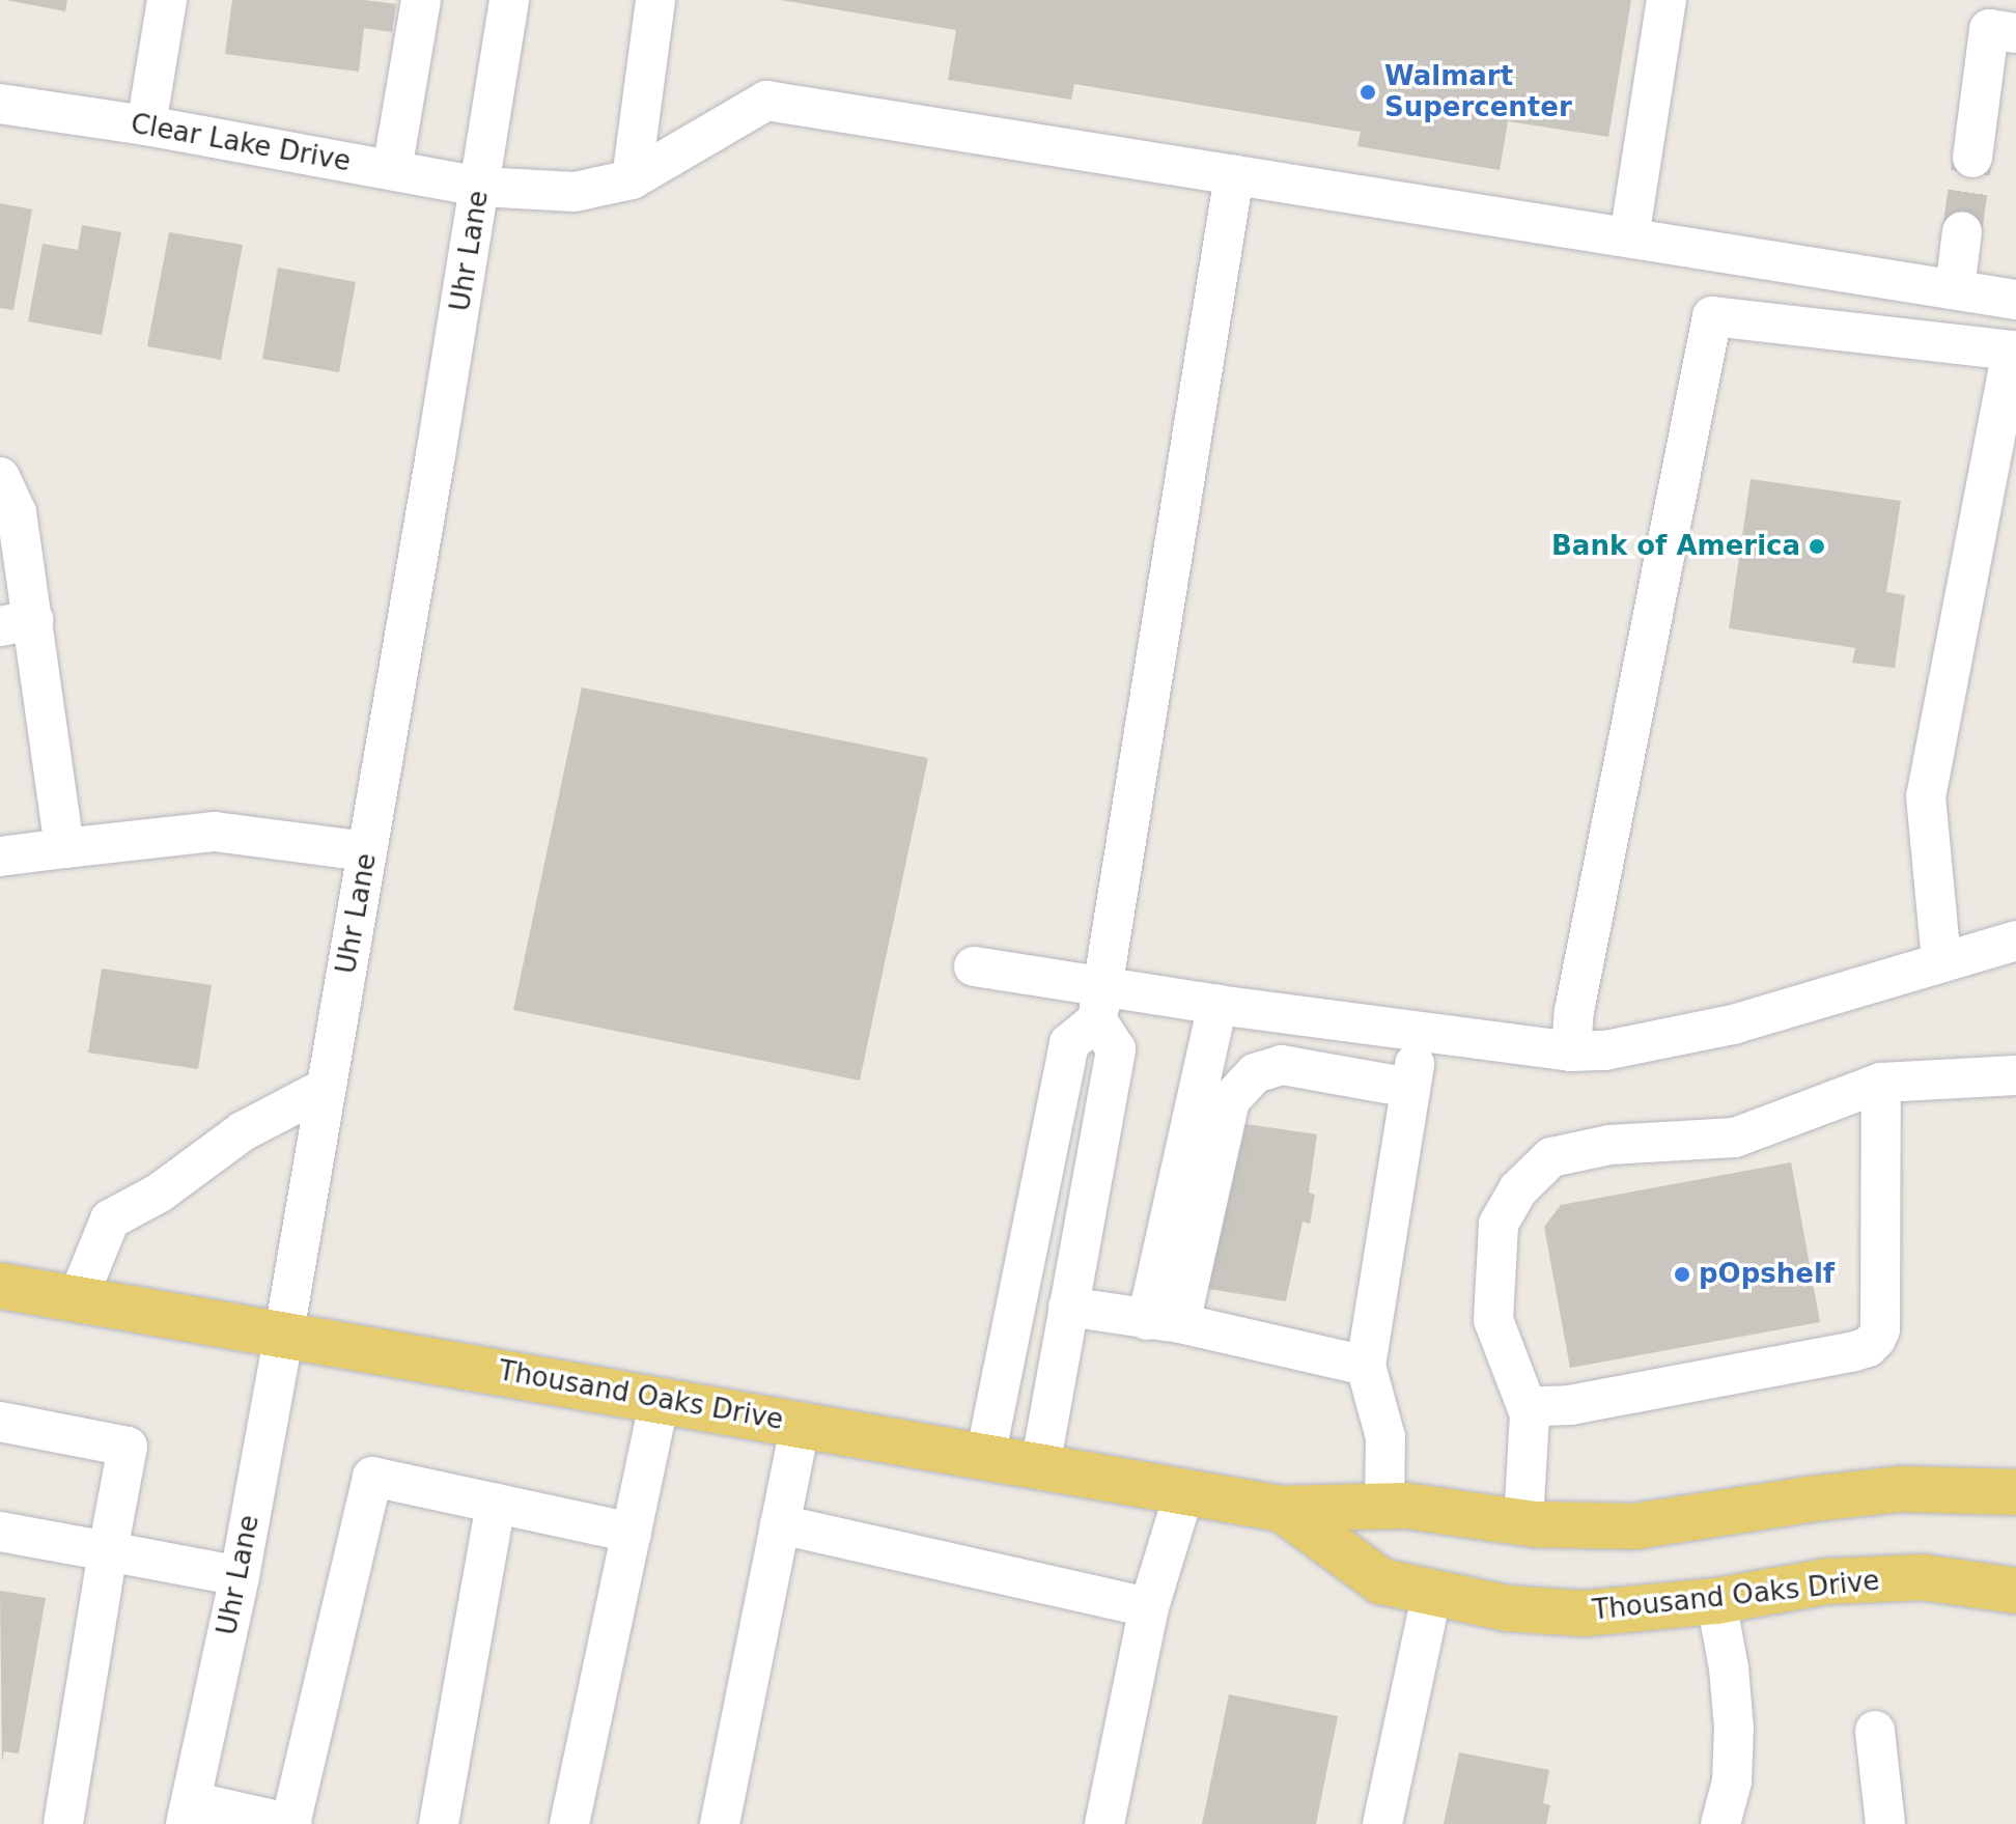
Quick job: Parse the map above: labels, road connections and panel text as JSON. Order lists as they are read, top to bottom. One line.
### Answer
{"streets":{"main road":["Thousand Oaks Drive"],"street":["Clear Lake Drive","Uhr Lane"]},"crossings":[["Clear Lake Drive","Uhr Lane"],["Uhr Lane","Thousand Oaks Drive"]],"places":["Walmart Supercenter","Bank of America","pOpshelf"]}
